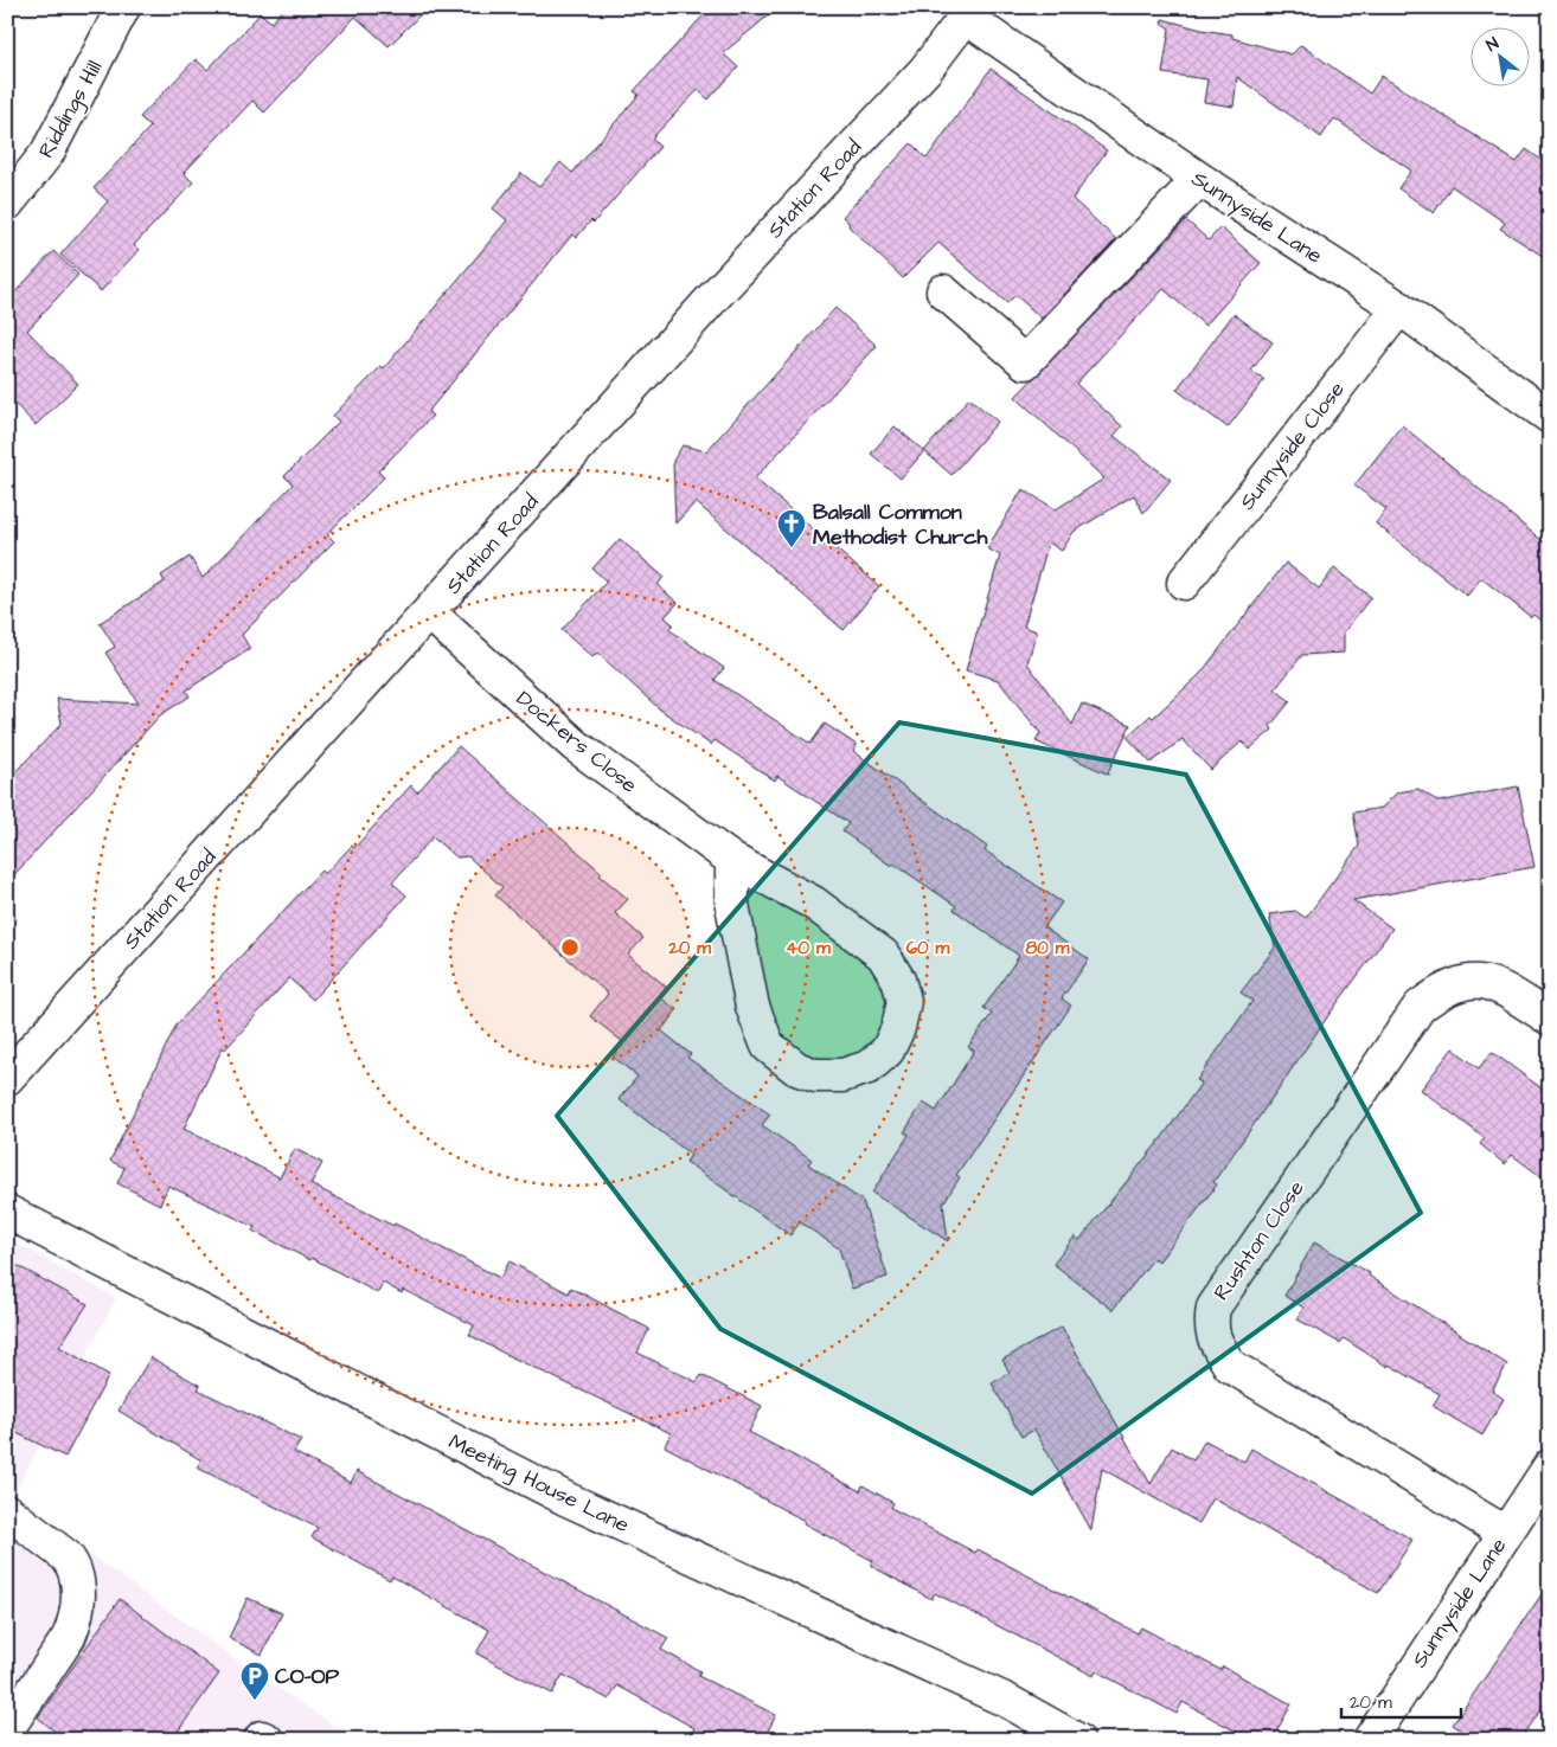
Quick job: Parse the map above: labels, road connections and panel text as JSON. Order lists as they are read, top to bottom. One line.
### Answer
{"streets":{"street":["Riddings Hill","Station Road","Sunnyside Lane","Sunnyside Close","Dockers Close","Rushton Close","Meeting House Lane"]},"crossings":[["Station Road","Sunnyside Lane"],["Station Road","Dockers Close"],["Sunnyside Lane","Sunnyside Close"],["Sunnyside Lane","Rushton Close"]],"places":{"church":["Balsall Common Methodist Church"],"parking":["CO-OP"]},"scale_bar":"20 m","north":"top left","rings":["20 m","40 m","60 m","80 m"]}
